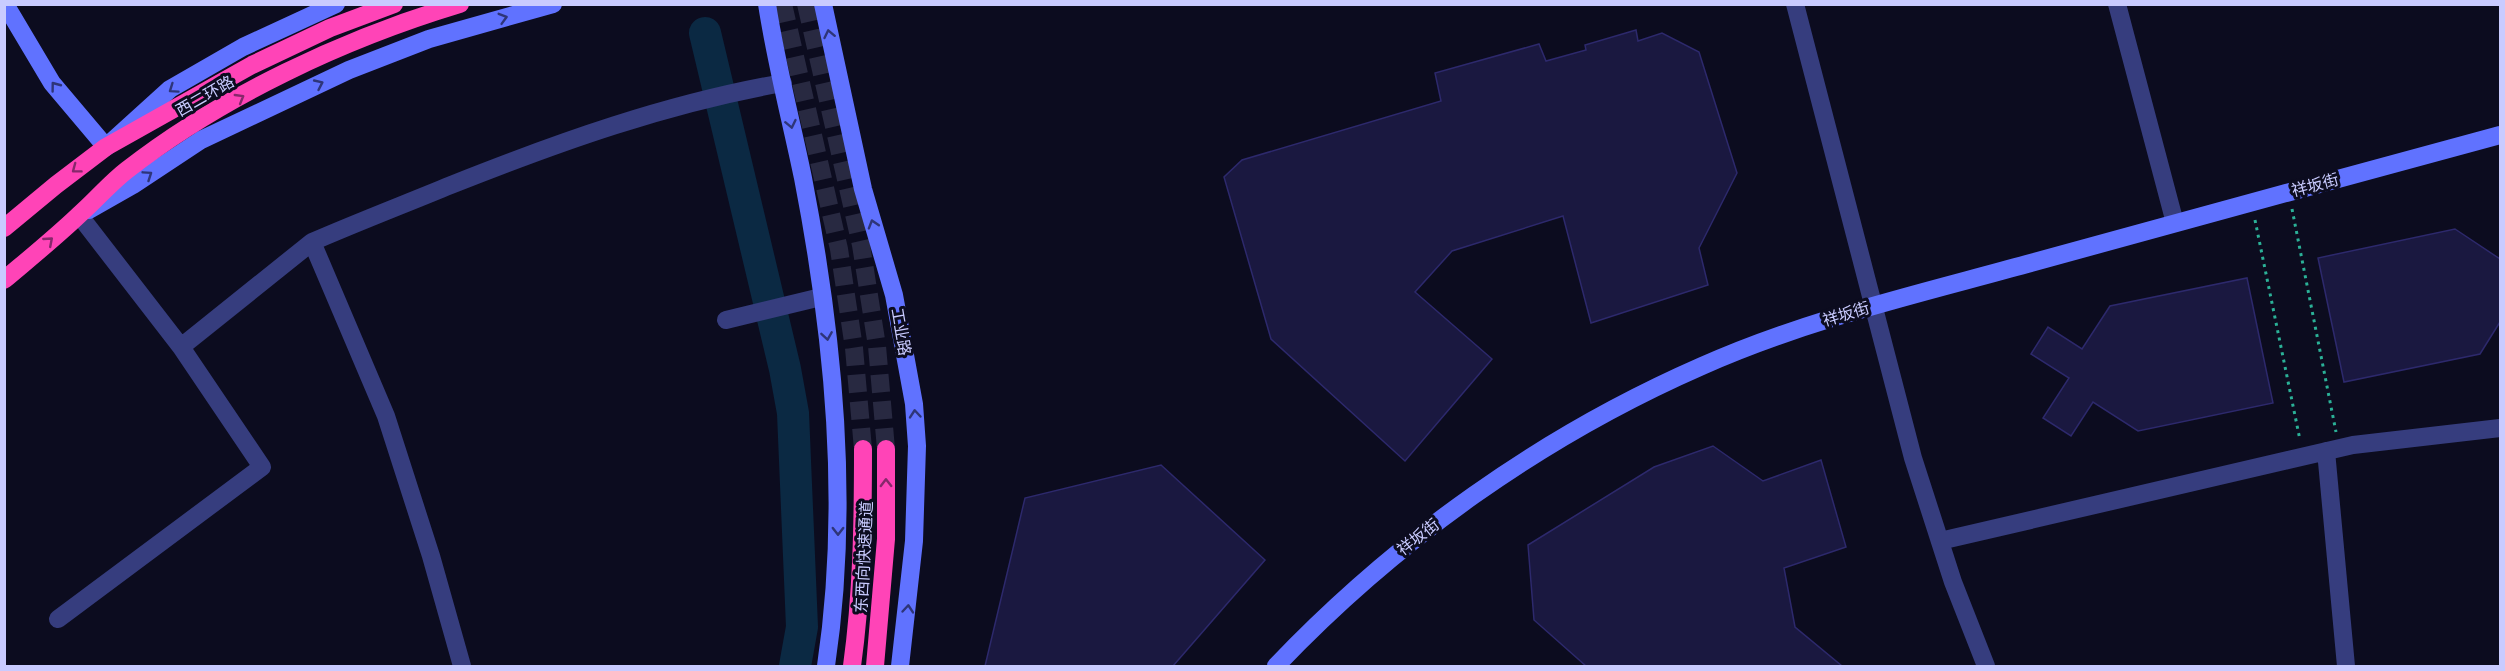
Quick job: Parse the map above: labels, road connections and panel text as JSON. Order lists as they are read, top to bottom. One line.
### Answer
{"streets":{"highway":["西二环路","东西向快速通道"],"main road":["祥坂街","工业路"]}}
